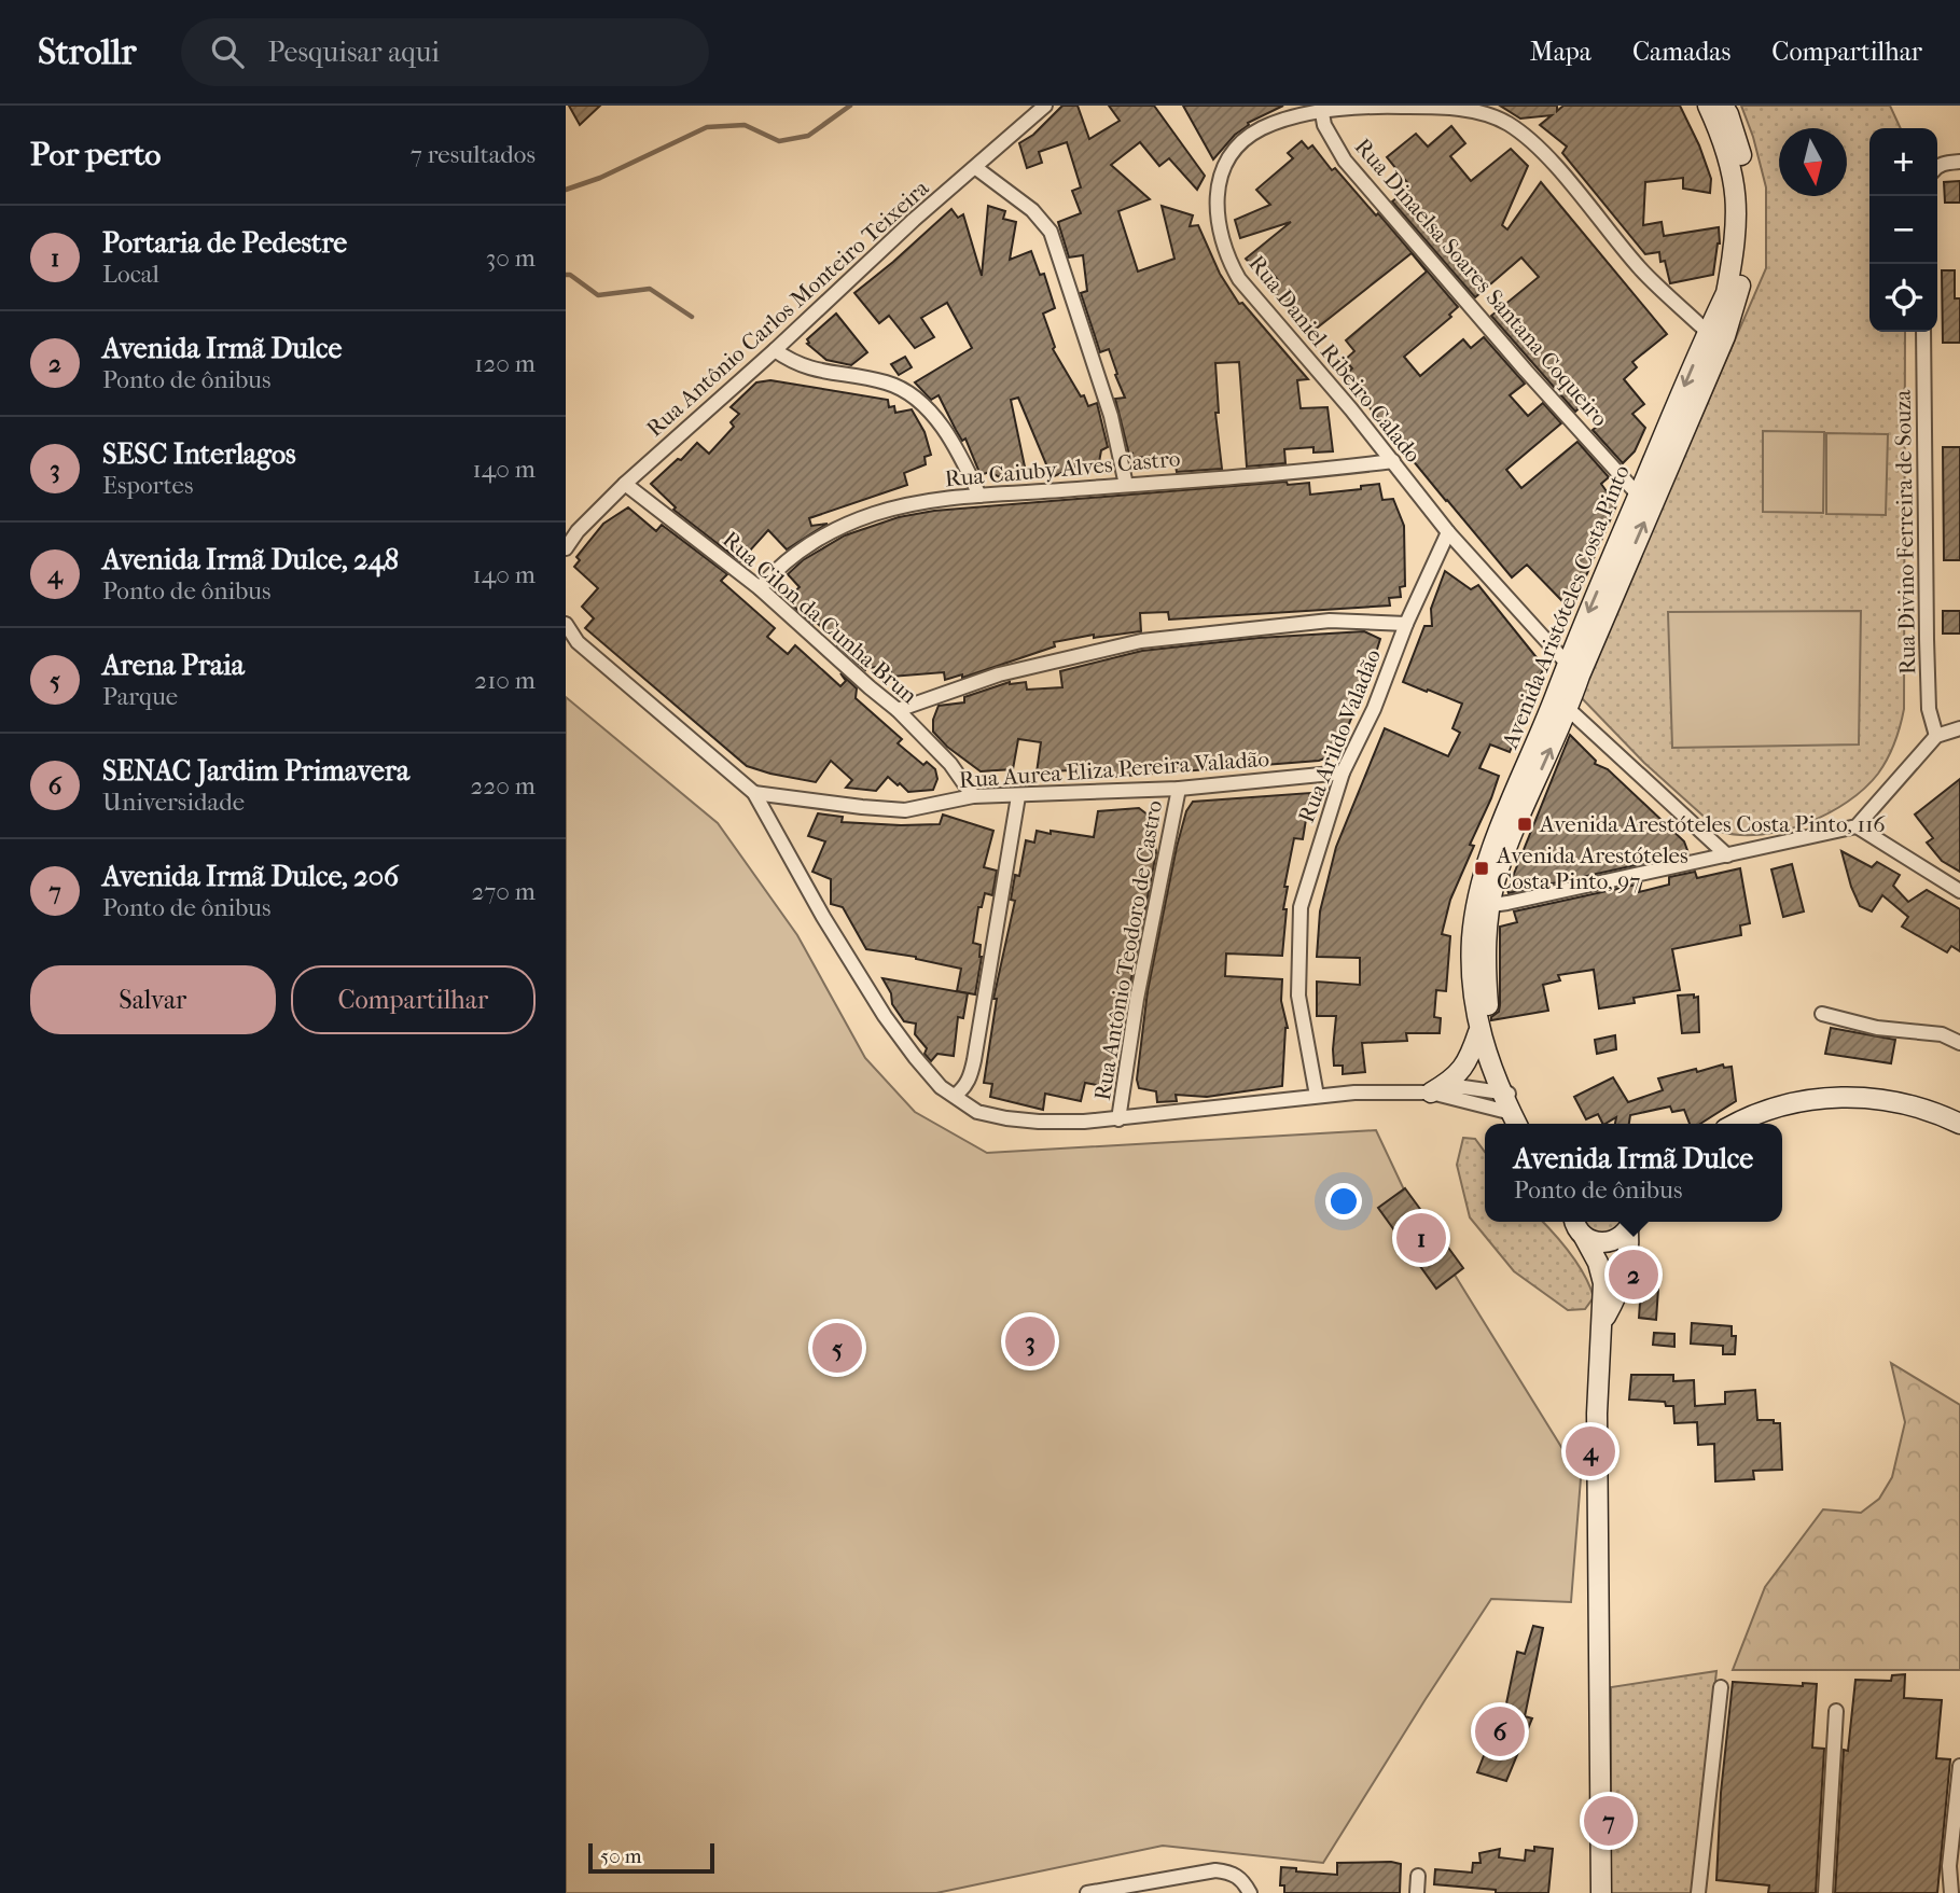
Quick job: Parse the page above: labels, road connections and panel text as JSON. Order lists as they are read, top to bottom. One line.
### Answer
{"streets":{"main road":["Avenida Aristóteles Costa Pinto"],"street":["Rua Dinaelsa Soares Santana Coqueiro","Rua Antônio Carlos Monteiro Teixeira","Rua Daniel Ribeiro Calado","Rua Caiuby Alves Castro","Rua Divino Ferreira de Souza","Rua Cilon da Cunha Brun","Rua Arildo Valadão","Rua Aurea Eliza Pereira Valadão","Rua Antônio Teodoro de Castro"]},"crossings":[["Rua Dinaelsa Soares Santana Coqueiro","Rua Daniel Ribeiro Calado"],["Rua Dinaelsa Soares Santana Coqueiro","Avenida Aristóteles Costa Pinto"],["Rua Antônio Carlos Monteiro Teixeira","Rua Cilon da Cunha Brun"],["Rua Daniel Ribeiro Calado","Rua Caiuby Alves Castro"],["Rua Daniel Ribeiro Calado","Avenida Aristóteles Costa Pinto"],["Rua Daniel Ribeiro Calado","Rua Arildo Valadão"],["Rua Caiuby Alves Castro","Rua Cilon da Cunha Brun"],["Rua Cilon da Cunha Brun","Rua Aurea Eliza Pereira Valadão"],["Rua Arildo Valadão","Rua Aurea Eliza Pereira Valadão"],["Rua Aurea Eliza Pereira Valadão","Rua Antônio Teodoro de Castro"]],"places":{"transit":["Avenida Arestóteles Costa Pinto, 116","Avenida Arestóteles Costa Pinto, 97"]},"scale_bar":"50 m","north":"bottom","page":{"header":"Strollr","search":"Pesquisar aqui","nav":["Mapa","Camadas","Compartilhar"],"heading":["Por perto","7 resultados"],"map_buttons":["+","−"],"list":[{"mark":"1","name":"Portaria de Pedestre","note":"Local","value":"30 m"},{"mark":"2","name":"Avenida Irmã Dulce","note":"Ponto de ônibus","value":"120 m"},{"mark":"3","name":"SESC Interlagos","note":"Esportes","value":"140 m"},{"mark":"4","name":"Avenida Irmã Dulce, 248","note":"Ponto de ônibus","value":"140 m"},{"mark":"5","name":"Arena Praia","note":"Parque","value":"210 m"},{"mark":"6","name":"SENAC Jardim Primavera","note":"Universidade","value":"220 m"},{"mark":"7","name":"Avenida Irmã Dulce, 206","note":"Ponto de ônibus","value":"270 m"}],"buttons":["Salvar","Compartilhar"],"popup":["Avenida Irmã Dulce","Ponto de ônibus"],"pins":["1","2","3","5","4","6","7"],"scale":"50 m"}}
